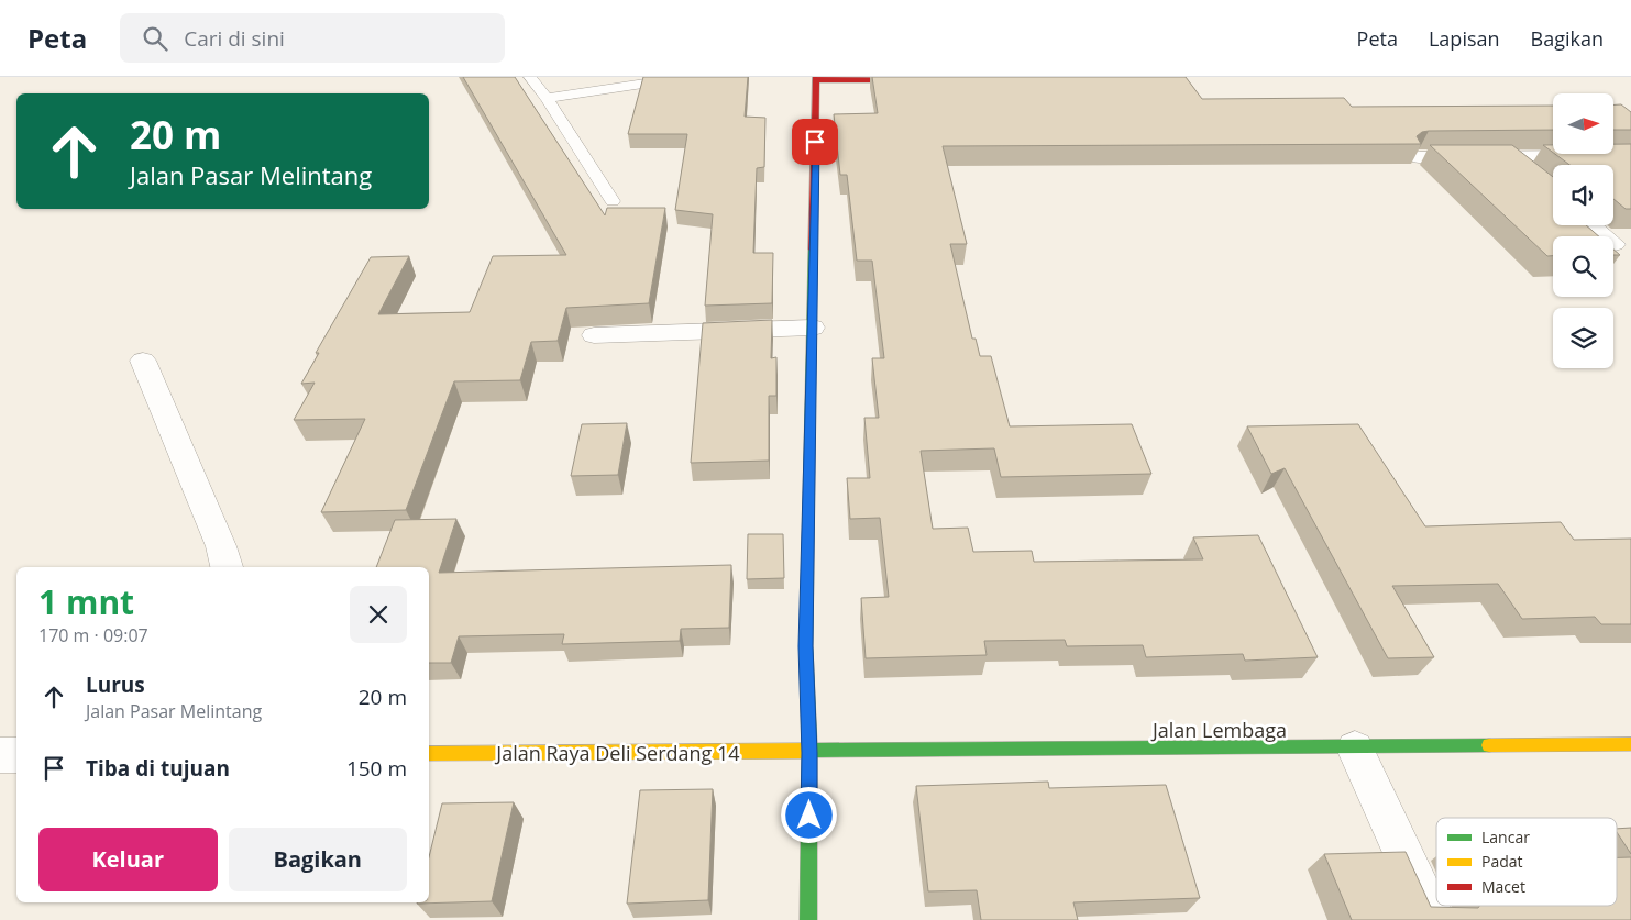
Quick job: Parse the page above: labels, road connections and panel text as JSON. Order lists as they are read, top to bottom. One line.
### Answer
{"streets":{"street":["Jalan Lembaga","Jalan Raya Deli Serdang 14"]},"crossings":[["Jalan Lembaga","Jalan Raya Deli Serdang 14"]],"legend":["Lancar","Padat","Macet"],"north":"right","page":{"header":"Peta","search":"Cari di sini","nav":["Peta","Lapisan","Bagikan"],"turn":["20 m","Jalan Pasar Melintang"],"heading":["1 mnt","170 m · 09:07"],"list":[{"name":"Lurus","note":"Jalan Pasar Melintang","value":"20 m"},{"name":"Tiba di tujuan","value":"150 m"}],"buttons":["Keluar","Bagikan"]}}
